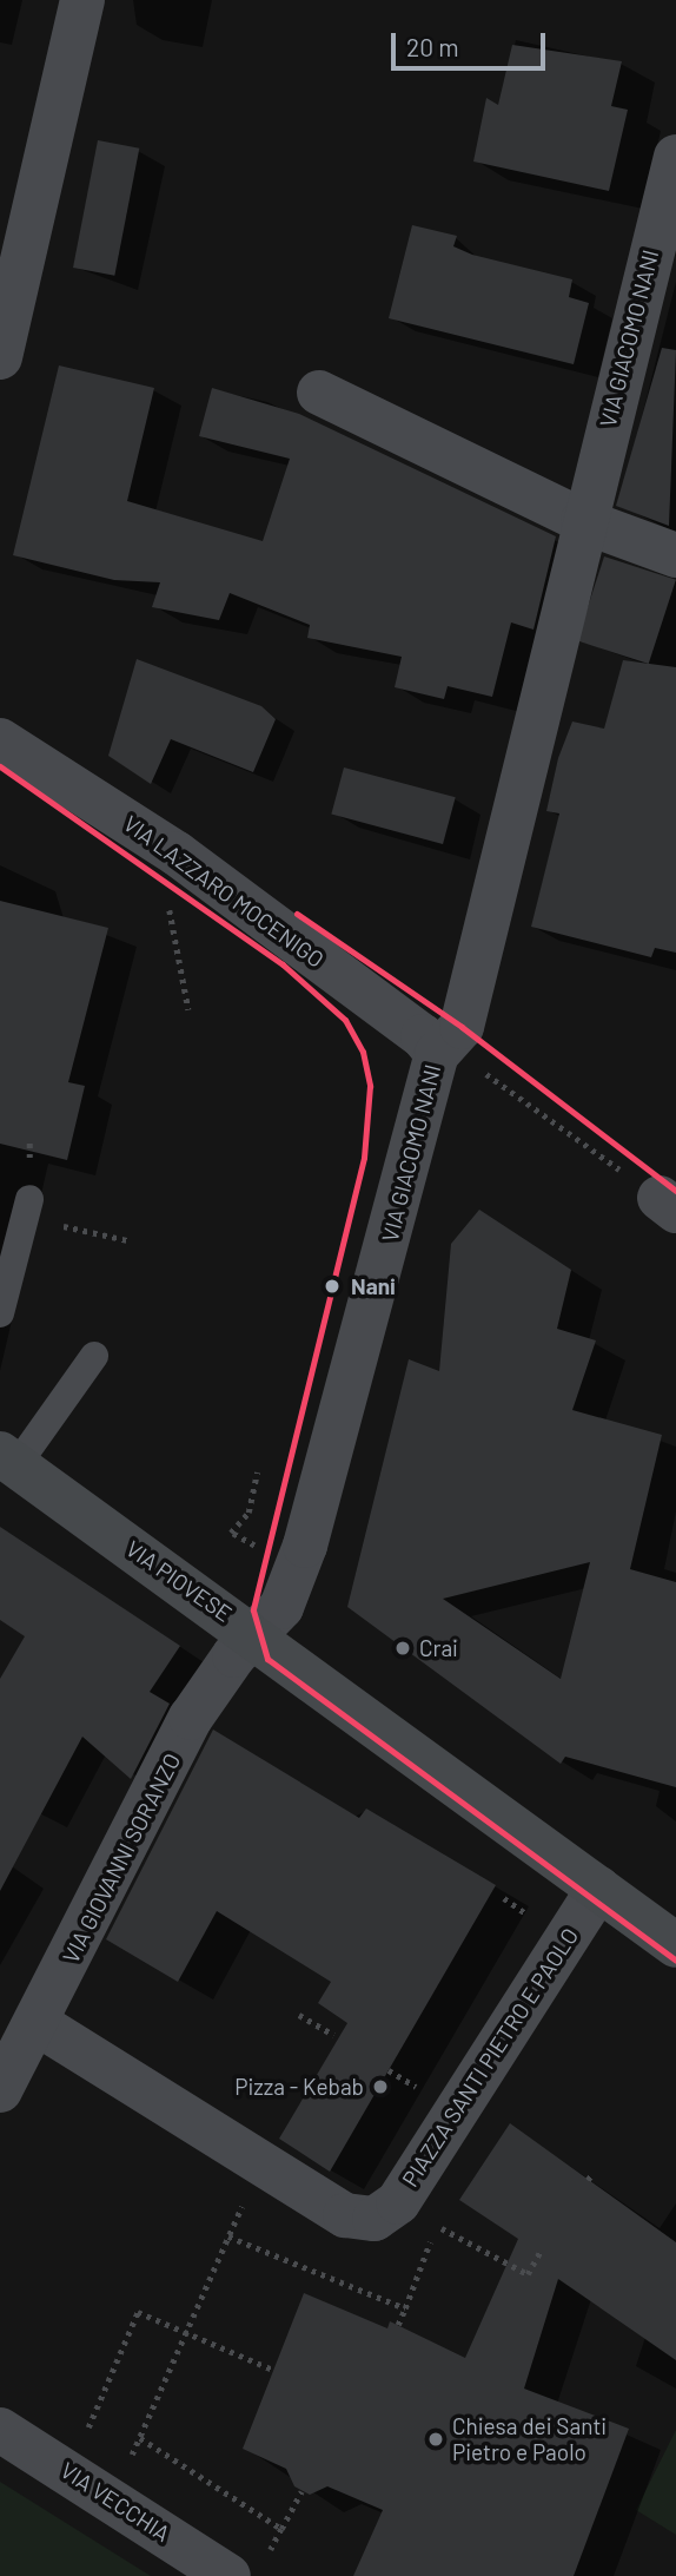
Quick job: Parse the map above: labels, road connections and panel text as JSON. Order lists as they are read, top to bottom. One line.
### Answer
{"streets":{"main road":["VIA PIOVESE"],"street":["VIA GIACOMO NANI","VIA LAZZARO MOCENIGO","VIA GIOVANNI SORANZO","PIAZZA SANTI PIETRO E PAOLO","VIA VECCHIA"]},"crossings":[["VIA GIACOMO NANI","VIA LAZZARO MOCENIGO"],["VIA GIACOMO NANI","VIA PIOVESE"],["VIA GIACOMO NANI","VIA GIOVANNI SORANZO"],["VIA PIOVESE","VIA GIOVANNI SORANZO"],["VIA PIOVESE","PIAZZA SANTI PIETRO E PAOLO"],["VIA GIOVANNI SORANZO","PIAZZA SANTI PIETRO E PAOLO"]],"places":["Nani","Crai","Pizza - Kebab","Chiesa dei Santi Pietro e Paolo"],"scale_bar":"20 m"}
